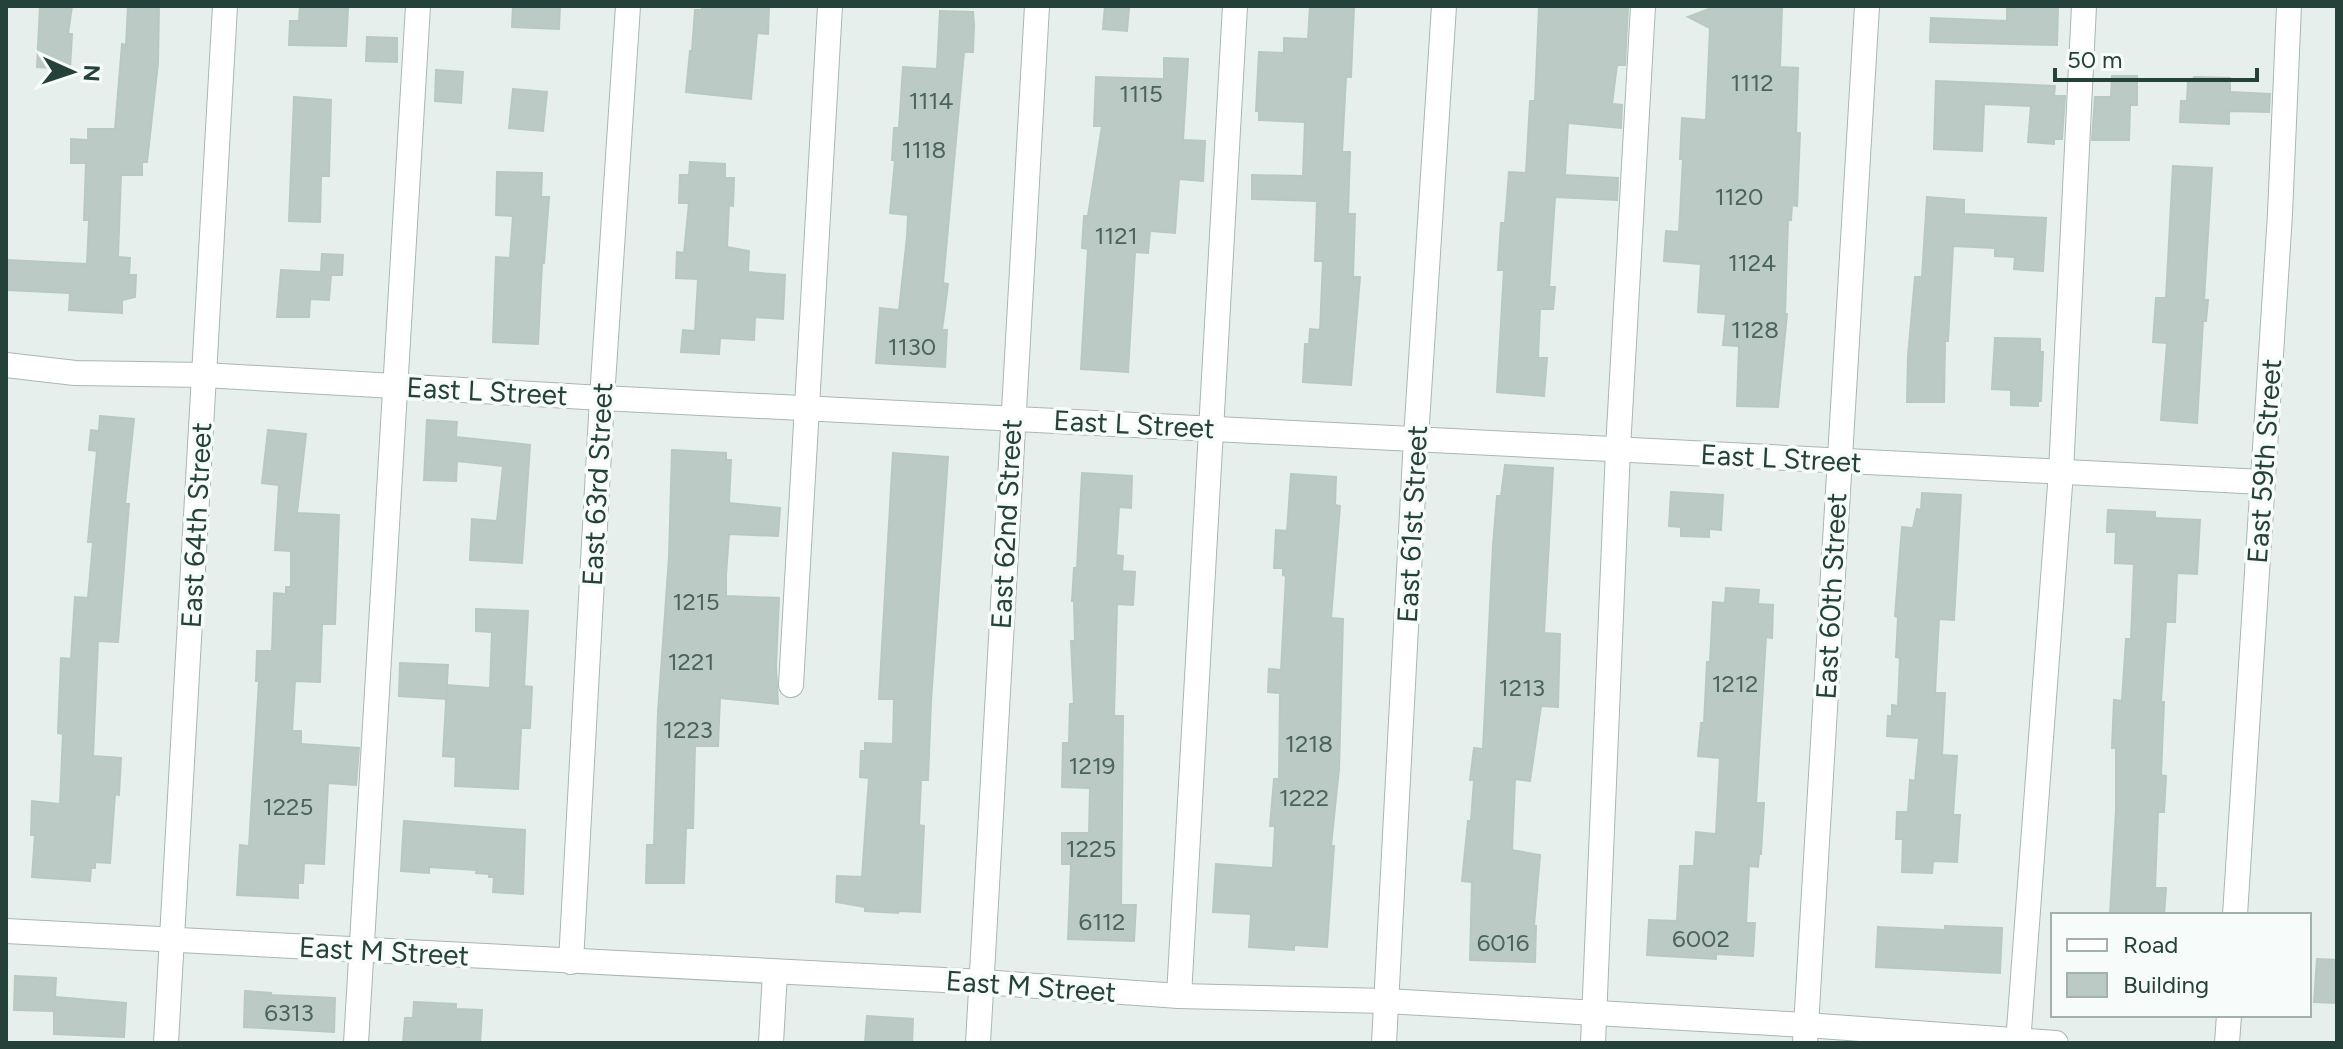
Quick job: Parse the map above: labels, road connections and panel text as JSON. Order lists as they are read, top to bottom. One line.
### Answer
{"streets":{"street":["East L Street","East 59th Street","East 63rd Street","East 62nd Street","East 61st Street","East 64th Street","East 60th Street","East M Street"]},"crossings":[["East L Street","East 59th Street"],["East L Street","East 63rd Street"],["East L Street","East 62nd Street"],["East L Street","East 61st Street"],["East L Street","East 64th Street"],["East L Street","East 60th Street"],["East 63rd Street","East M Street"],["East 62nd Street","East M Street"],["East 61st Street","East M Street"],["East 64th Street","East M Street"],["East 60th Street","East M Street"]],"house_numbers":["1112","1115","1114","1118","1120","1121","1124","1128","1130","1215","1221","1212","1213","1223","1218","1219","1222","1225","1225","6112","6002","6016","6313"],"legend":["Road","Building"],"scale_bar":"50 m","north":"right"}
